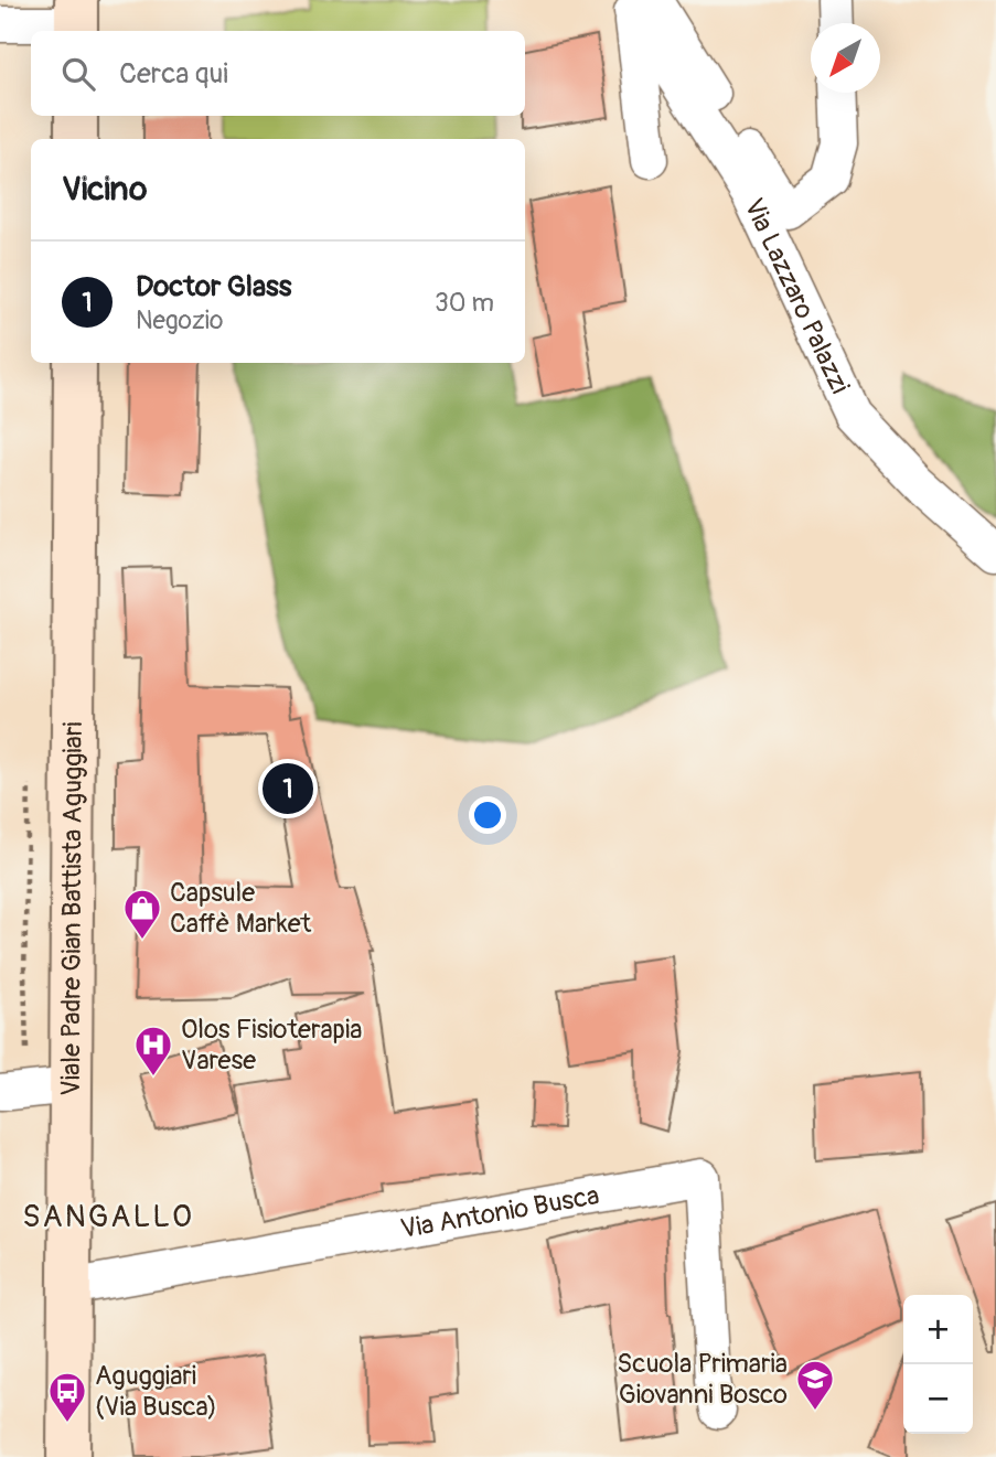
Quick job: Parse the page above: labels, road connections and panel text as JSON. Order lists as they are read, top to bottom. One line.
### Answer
{"streets":{"main road":["Viale Padre Gian Battista Aguggiari"],"street":["Via Lazzaro Palazzi","Via Antonio Busca"]},"crossings":[["Viale Padre Gian Battista Aguggiari","Via Antonio Busca"]],"districts":["SANGALLO"],"places":{"shop":["Capsule Caffè Market"],"hospital":["Olos Fisioterapia Varese"],"school or university":["Scuola Primaria Giovanni Bosco"],"bus stop":["Aguggiari (Via Busca)"]},"north":"bottom left","page":{"search":"Cerca qui","heading":"Vicino","list":[{"mark":"1","name":"Doctor Glass","note":"Negozio","value":"30 m"}],"pins":"1","map_buttons":["+","−"]}}
